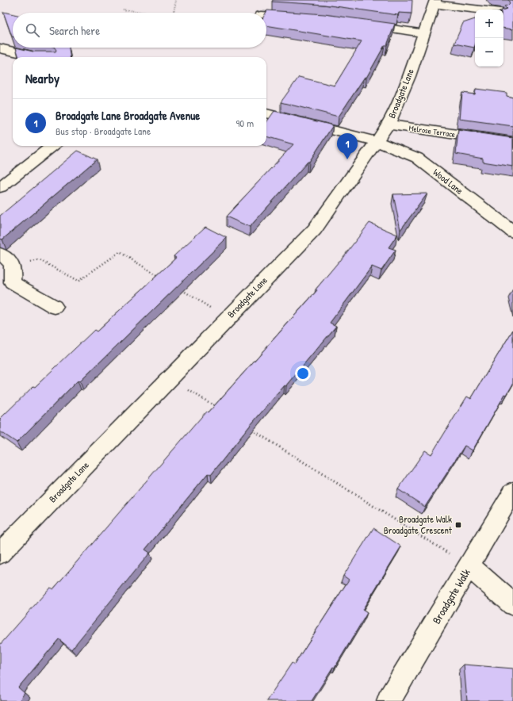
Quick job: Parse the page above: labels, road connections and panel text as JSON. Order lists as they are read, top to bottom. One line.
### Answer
{"streets":{"street":["Broadgate Lane","Melrose Terrace","Wood Lane","Broadgate Walk"]},"crossings":[["Broadgate Lane","Melrose Terrace"],["Broadgate Lane","Wood Lane"]],"places":{"transit":["Broadgate Walk Broadgate Crescent"]},"page":{"map_buttons":["+","−"],"search":"Search here","heading":"Nearby","list":[{"mark":"1","name":"Broadgate Lane Broadgate Avenue","note":"Bus stop · Broadgate Lane","value":"90 m"}],"pins":"1"}}
